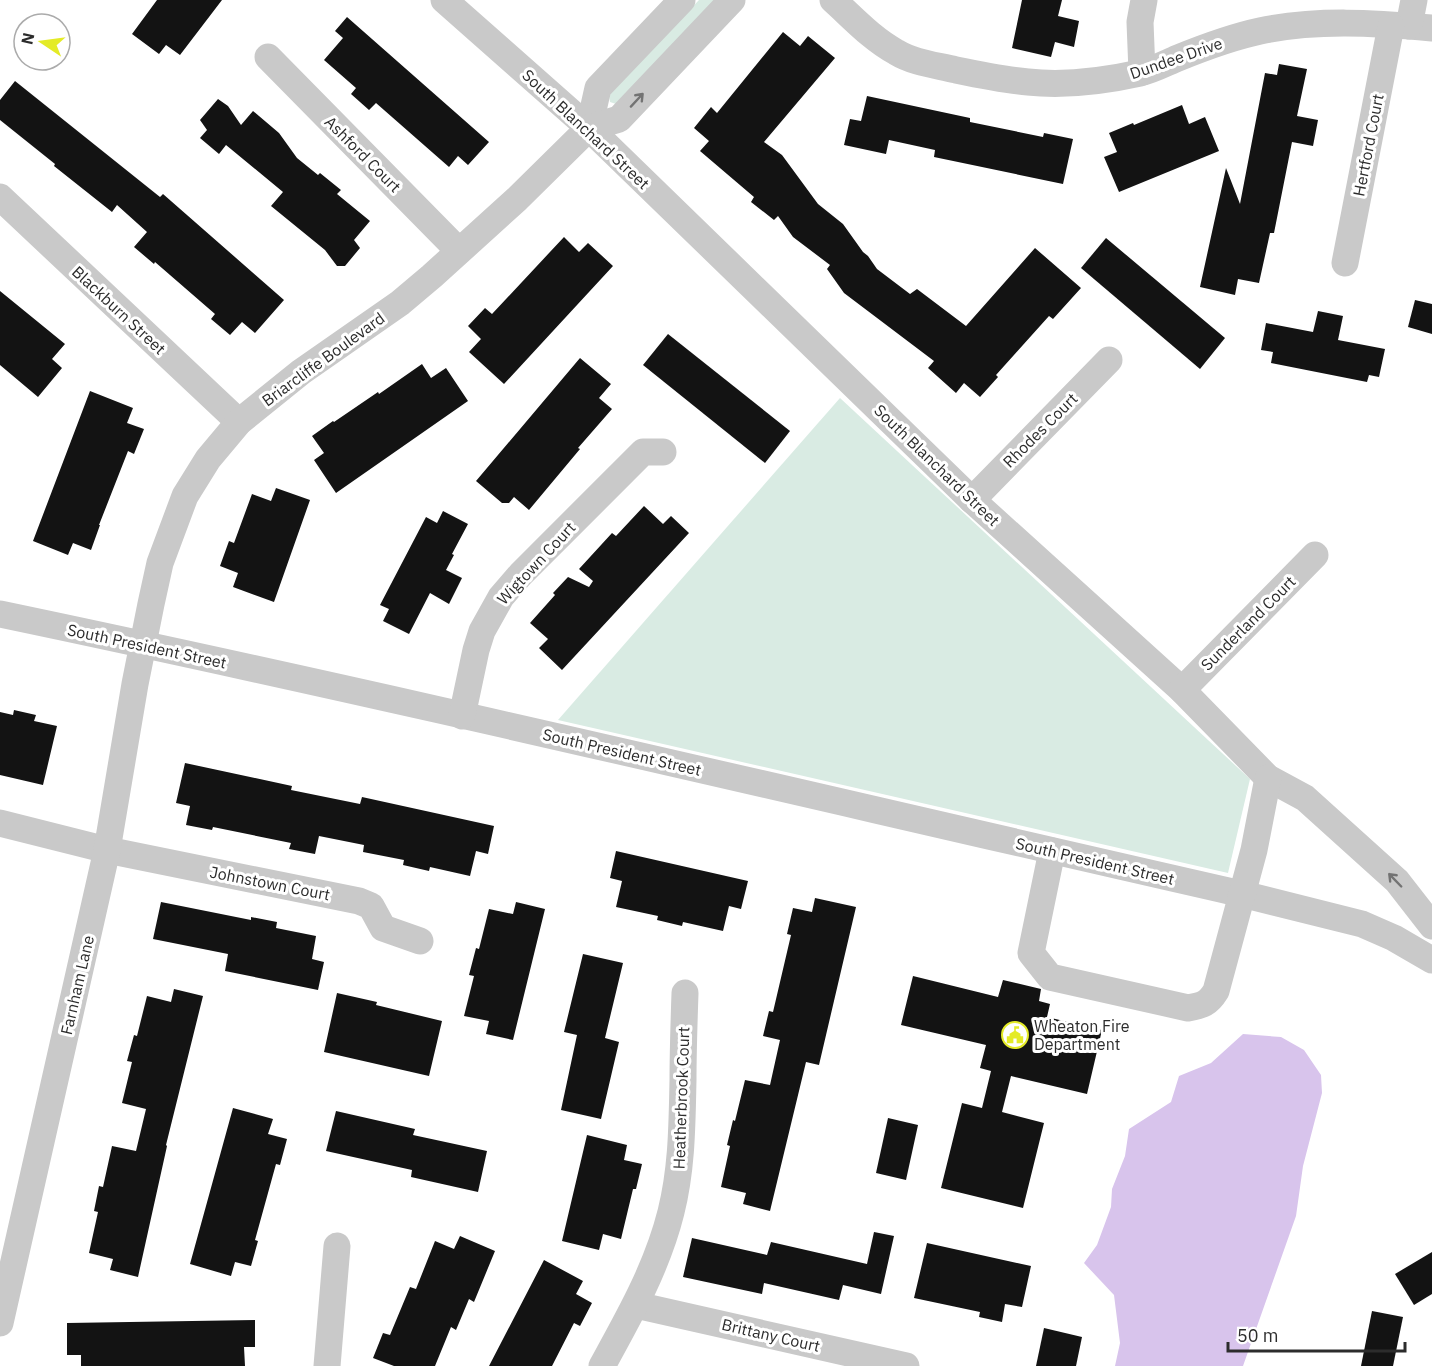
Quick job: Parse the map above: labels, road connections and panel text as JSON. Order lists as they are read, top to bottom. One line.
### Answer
{"streets":{"street":["Dundee Drive","South Blanchard Street","Hertford Court","Ashford Court","Blackburn Street","Briarcliffe Boulevard","Rhodes Court","Wigtown Court","Sunderland Court","South President Street","Johnstown Court","Farnham Lane","Heatherbrook Court","Brittany Court"]},"crossings":[["Dundee Drive","Hertford Court"],["South Blanchard Street","Briarcliffe Boulevard"],["South Blanchard Street","Rhodes Court"],["South Blanchard Street","Sunderland Court"],["Ashford Court","Briarcliffe Boulevard"],["Blackburn Street","Briarcliffe Boulevard"],["Briarcliffe Boulevard","South President Street"],["Briarcliffe Boulevard","Farnham Lane"],["Wigtown Court","South President Street"],["South President Street","Farnham Lane"],["Johnstown Court","Farnham Lane"],["Heatherbrook Court","Brittany Court"]],"places":{"public building":["Wheaton Fire Department"]},"scale_bar":"50 m","north":"left"}
